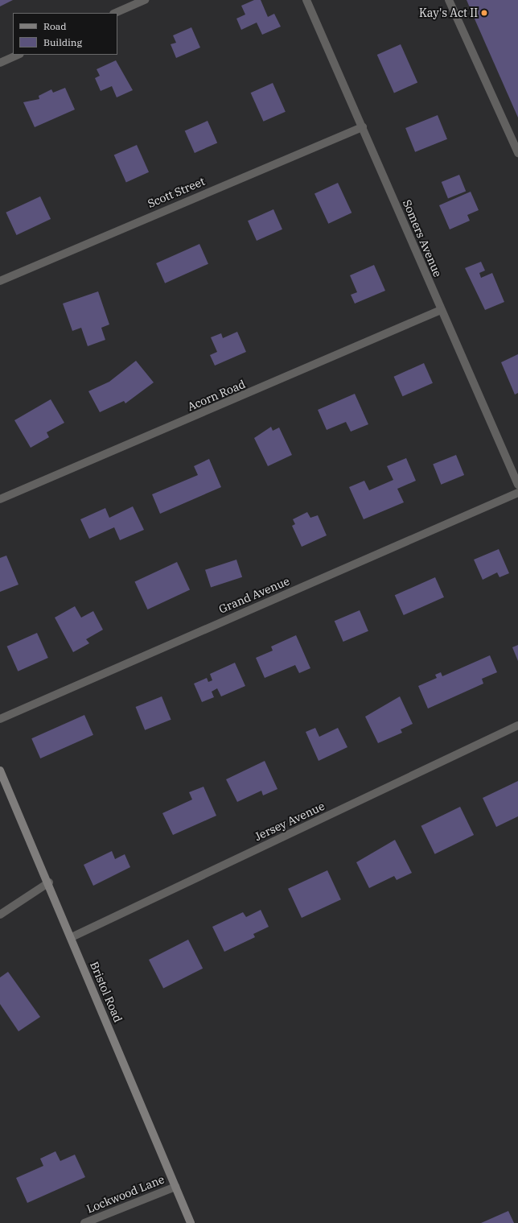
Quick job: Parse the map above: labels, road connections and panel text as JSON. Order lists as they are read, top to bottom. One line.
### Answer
{"streets":{"main road":["Bristol Road"],"street":["Scott Street","Somers Avenue","Acorn Road","Grand Avenue","Jersey Avenue","Lockwood Lane"]},"crossings":[["Scott Street","Somers Avenue"],["Somers Avenue","Acorn Road"],["Jersey Avenue","Bristol Road"],["Bristol Road","Lockwood Lane"]],"places":["Kay's Act II"],"legend":["Road","Building"]}
